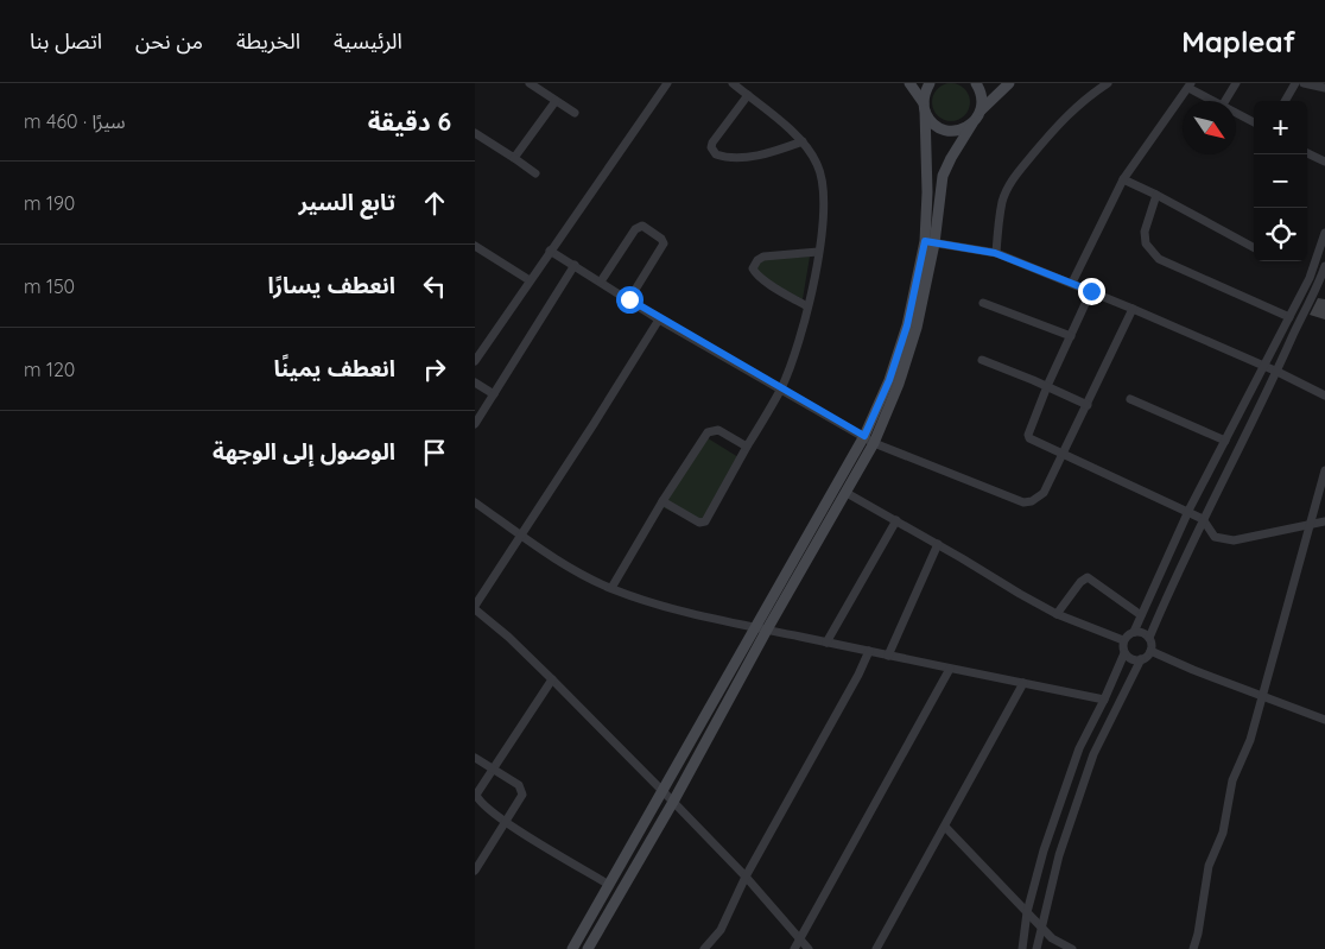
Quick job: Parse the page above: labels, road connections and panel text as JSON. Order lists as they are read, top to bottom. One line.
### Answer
{"north":"bottom right","page":{"header":"Mapleaf","nav":["الرئيسية","الخريطة","من نحن","اتصل بنا"],"heading":["6 دقيقة","سيرًا · 460 m"],"map_buttons":["+","−"],"list":[["تابع السير","190 m"],["انعطف يسارًا","150 m"],["انعطف يمينًا","120 m"],"الوصول إلى الوجهة"]}}
